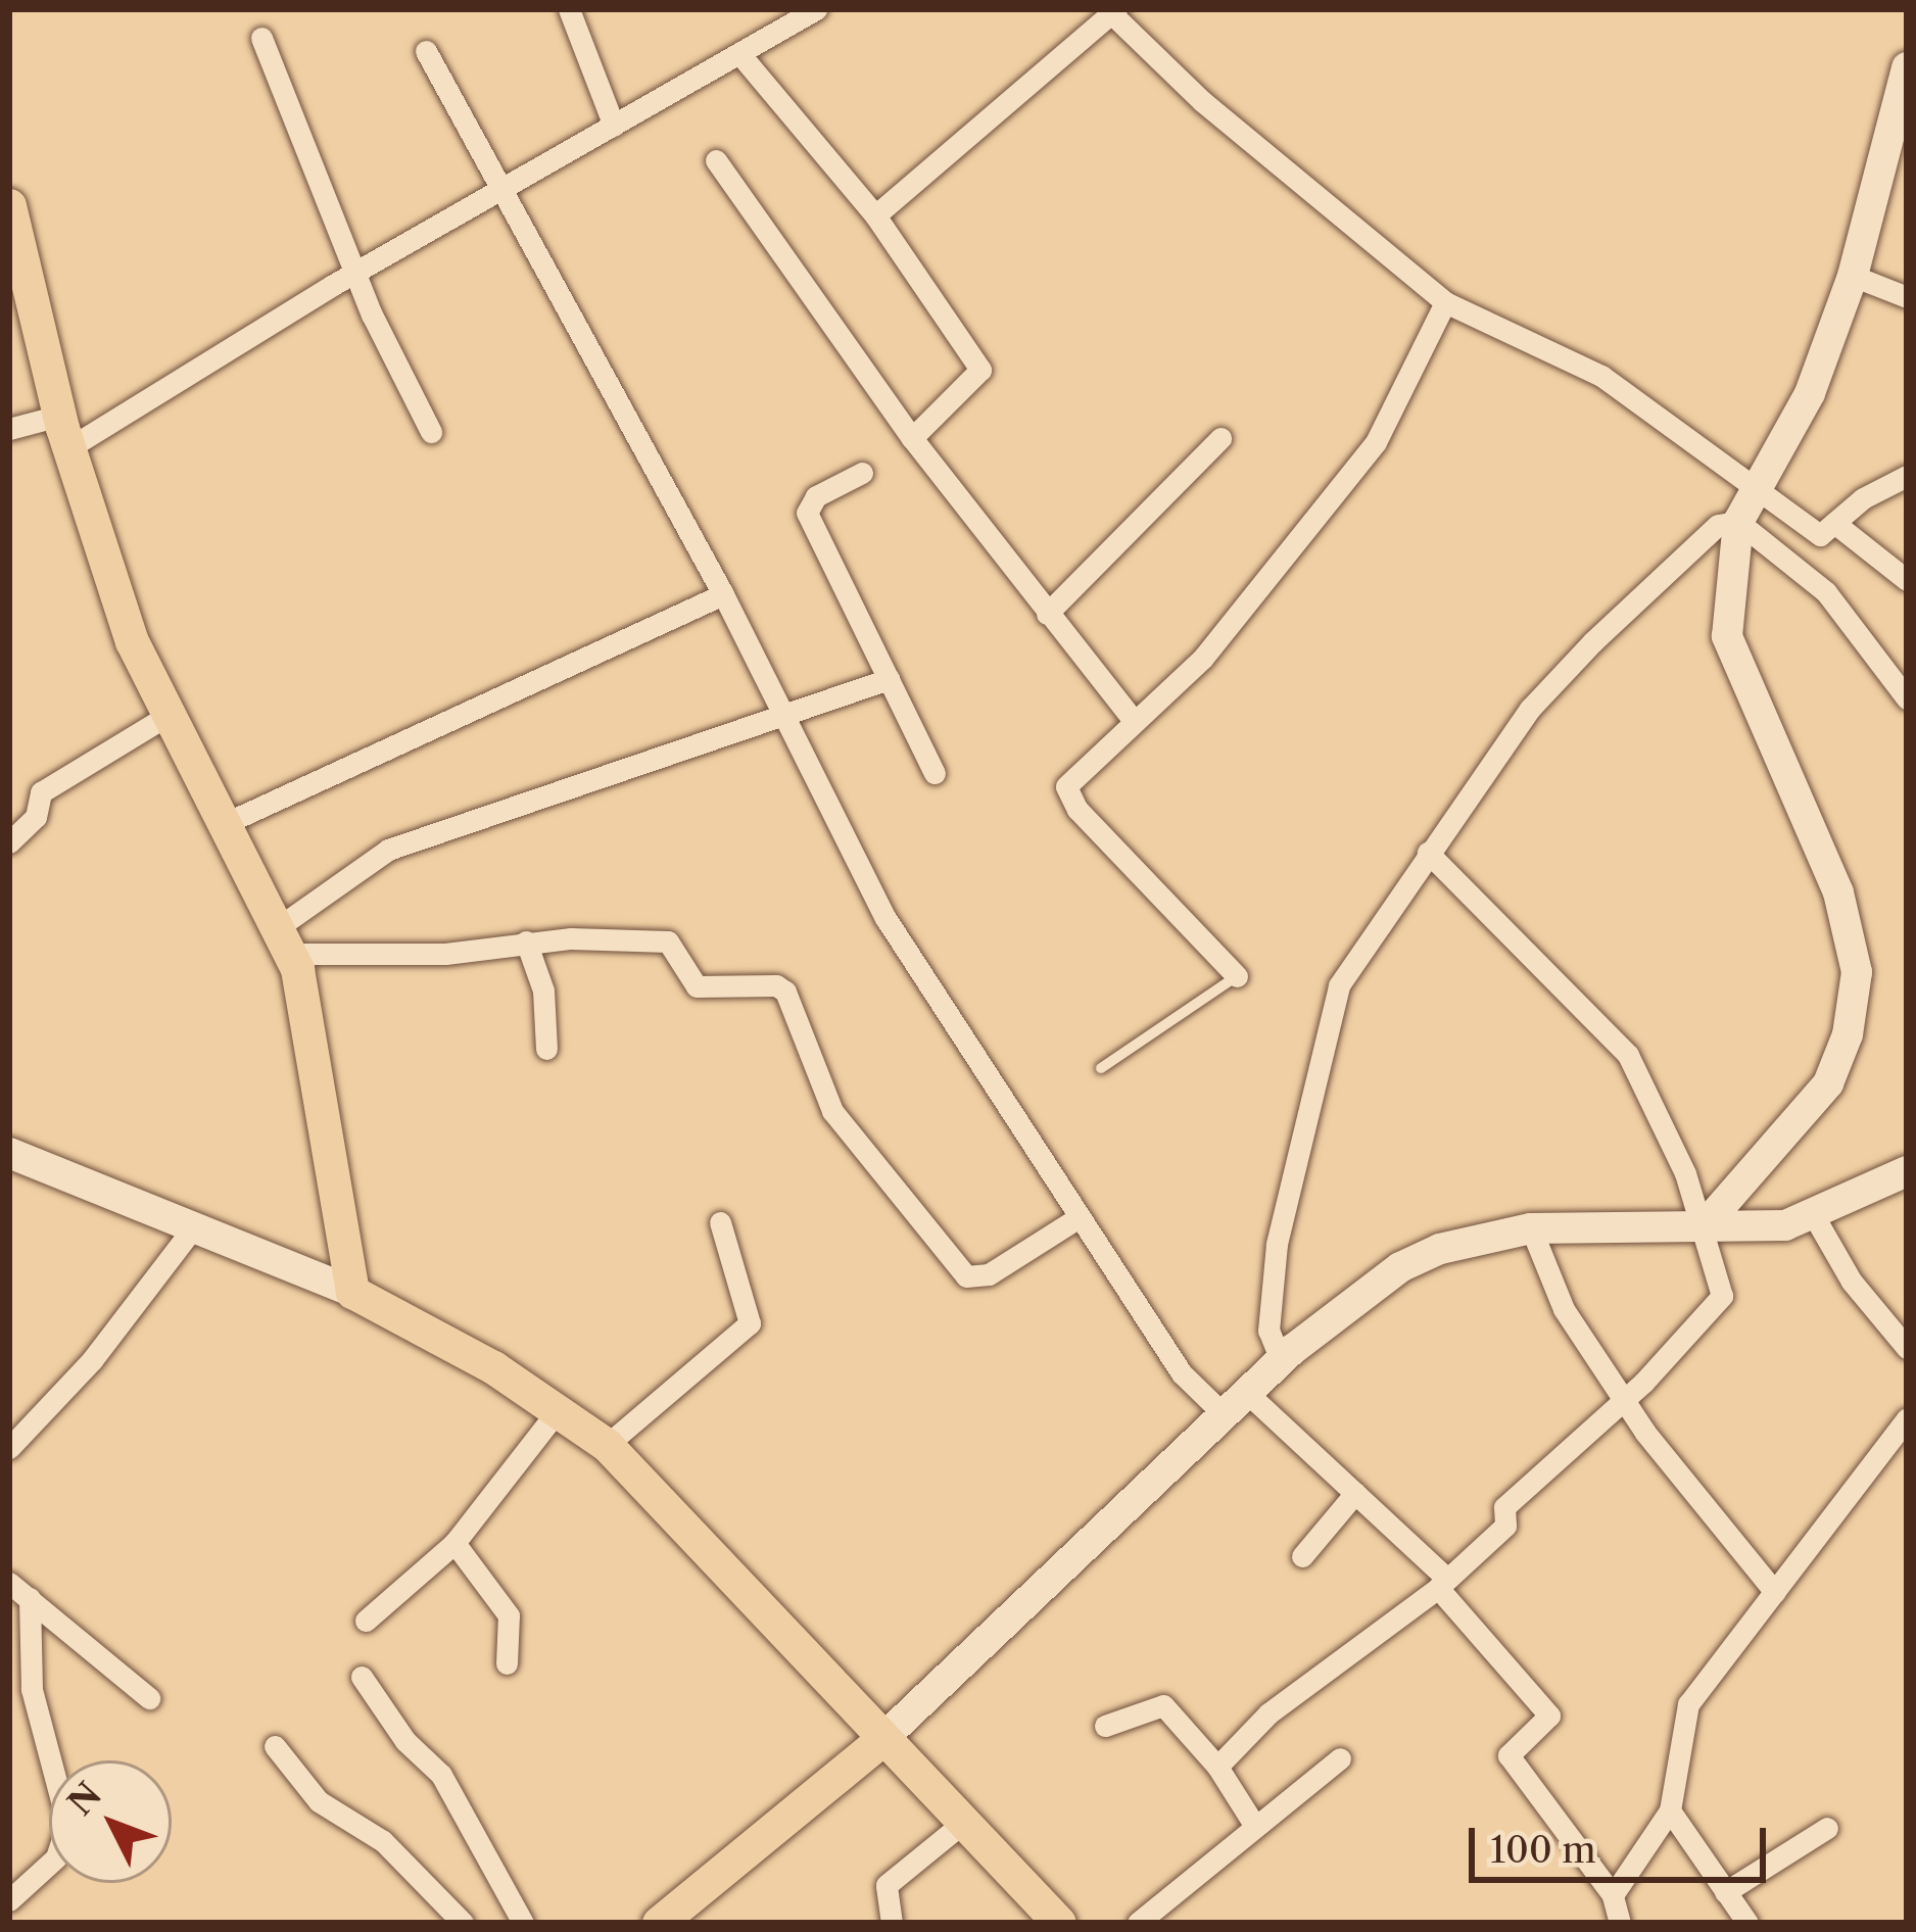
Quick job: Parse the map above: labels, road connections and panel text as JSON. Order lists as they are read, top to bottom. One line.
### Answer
{"scale_bar":"100 m","north":"top left"}
